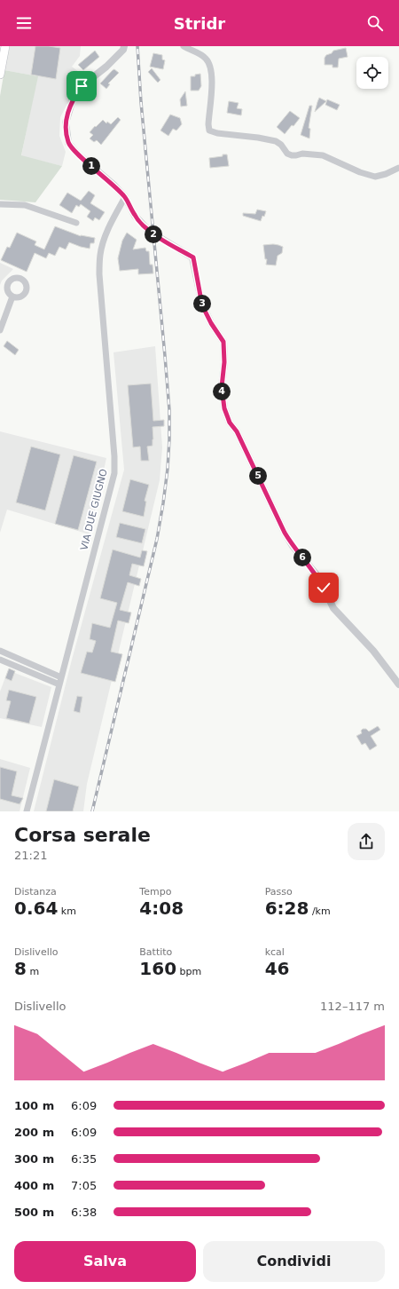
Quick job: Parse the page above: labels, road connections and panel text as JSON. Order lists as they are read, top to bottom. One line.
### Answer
{"streets":{"street":["VIA DUE GIUGNO"]},"page":{"header":"Stridr","pins":["1","2","3","4","5","6"],"heading":["Corsa serale","21:21"],"stats":[["Distanza","0.64 km"],["Tempo","4:08"],["Passo","6:28 /km"],["Dislivello","8 m"],["Battito","160 bpm"],["kcal","46"]],"chart":["Dislivello","112–117 m"],"list":[{"name":"100 m","note":"6:09"},{"name":"200 m","note":"6:09"},{"name":"300 m","note":"6:35"},{"name":"400 m","note":"7:05"},{"name":"500 m","note":"6:38"}],"buttons":["Salva","Condividi"]}}
